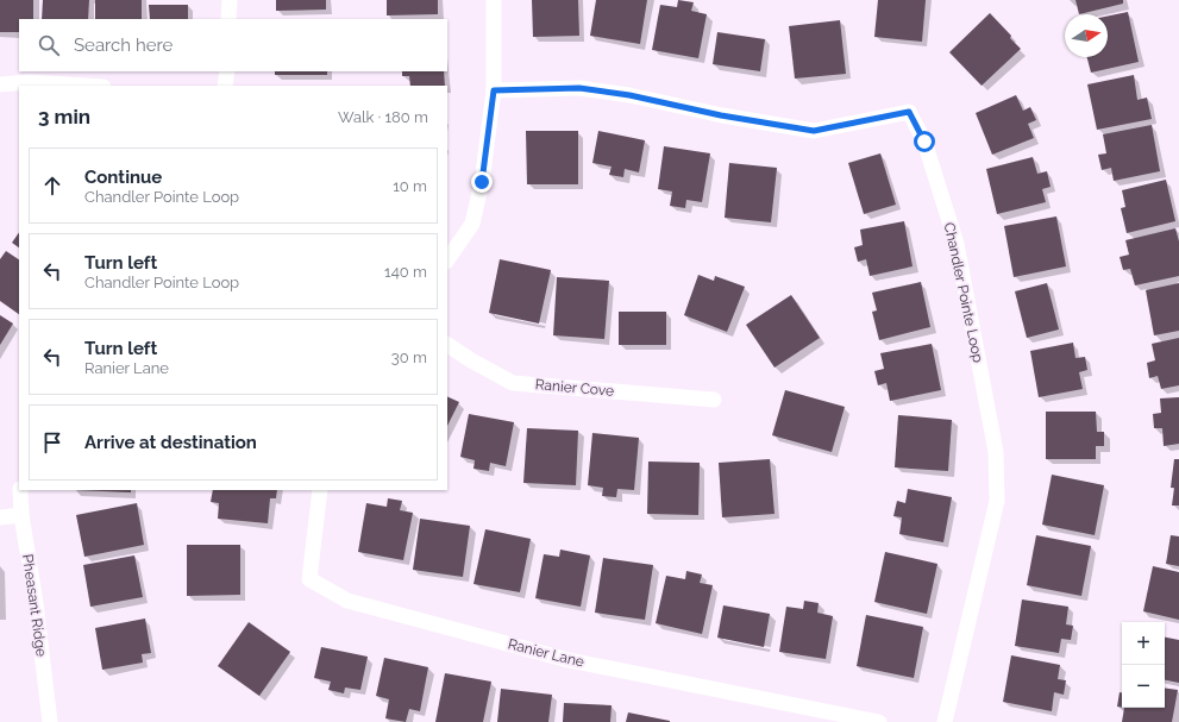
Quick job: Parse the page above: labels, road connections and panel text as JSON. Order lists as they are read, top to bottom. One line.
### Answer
{"streets":{"street":["Chandler Pointe Loop","Ranier Cove","Pheasant Ridge","Ranier Lane"]},"north":"right","page":{"search":"Search here","heading":["3 min","Walk · 180 m"],"list":[["Continue","Chandler Pointe Loop","10 m"],["Turn left","Chandler Pointe Loop","140 m"],["Turn left","Ranier Lane","30 m"],"Arrive at destination"],"map_buttons":["+","−"]}}
